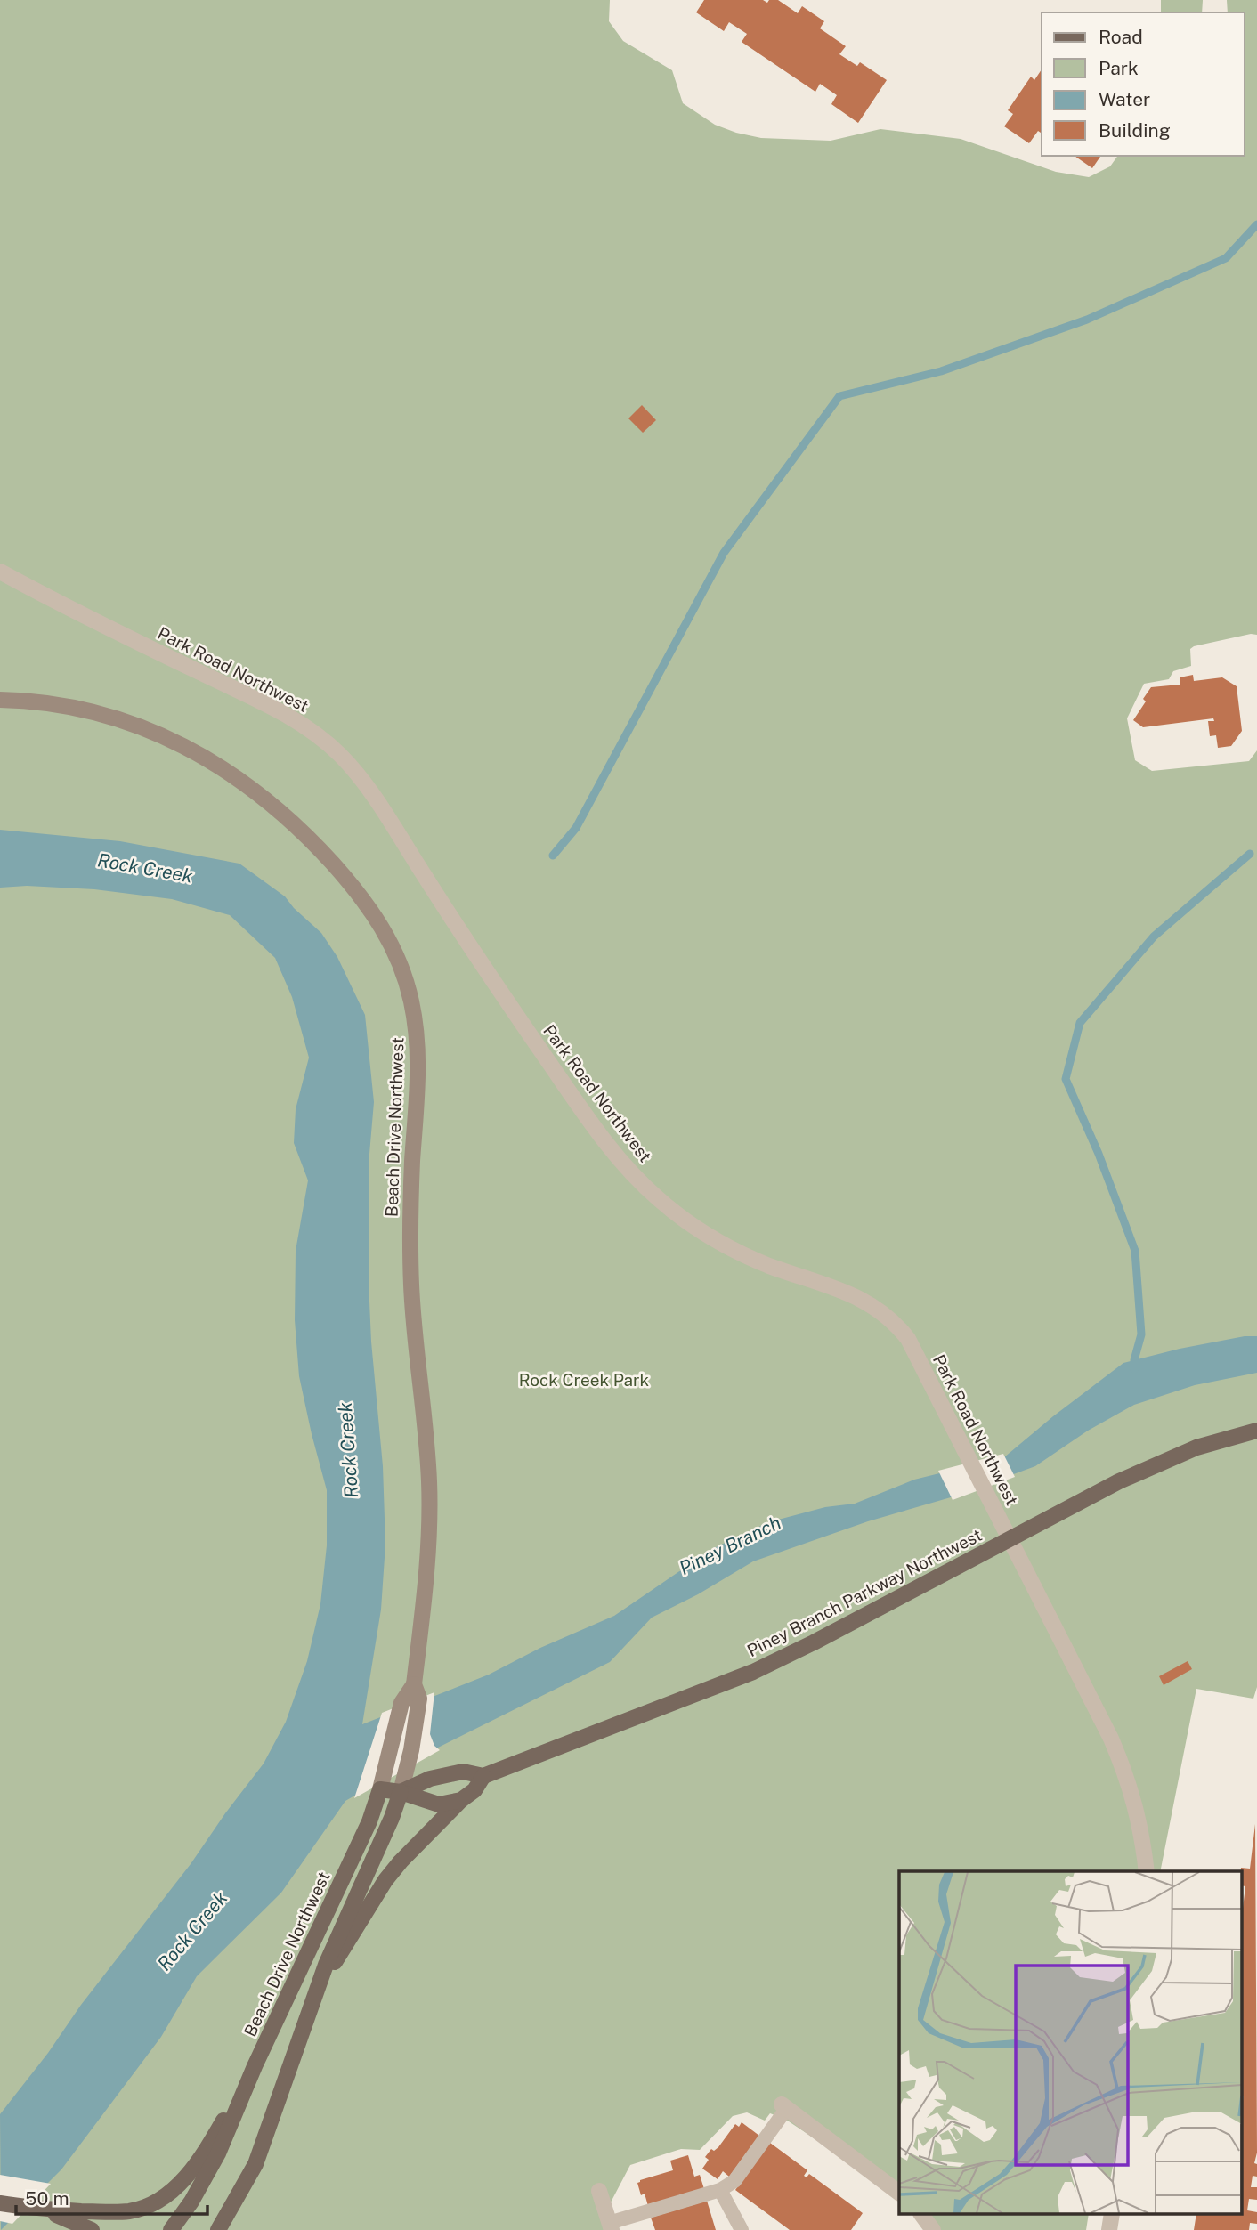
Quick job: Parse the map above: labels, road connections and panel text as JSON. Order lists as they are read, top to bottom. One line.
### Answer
{"streets":{"main road":["Beach Drive Northwest","Piney Branch Parkway Northwest"],"street":["Park Road Northwest"]},"crossings":[["Beach Drive Northwest","Piney Branch Parkway Northwest"]],"water":["Rock Creek","Piney Branch"],"parks":["Rock Creek Park"],"legend":["Road","Park","Water","Building"],"scale_bar":"50 m"}
